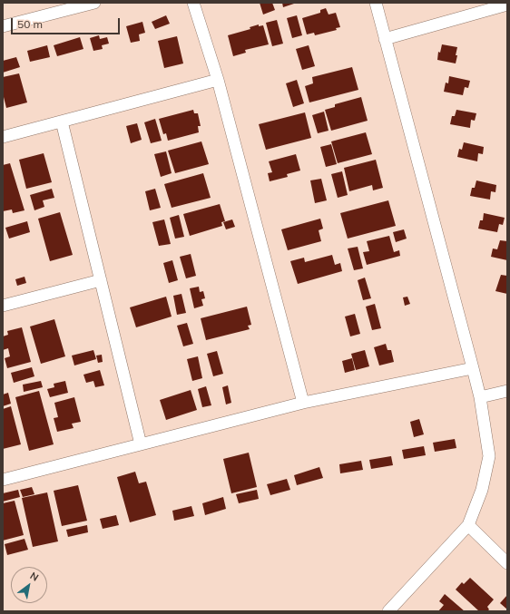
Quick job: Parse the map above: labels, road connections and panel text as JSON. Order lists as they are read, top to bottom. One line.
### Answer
{"scale_bar":"50 m","north":"top right"}
